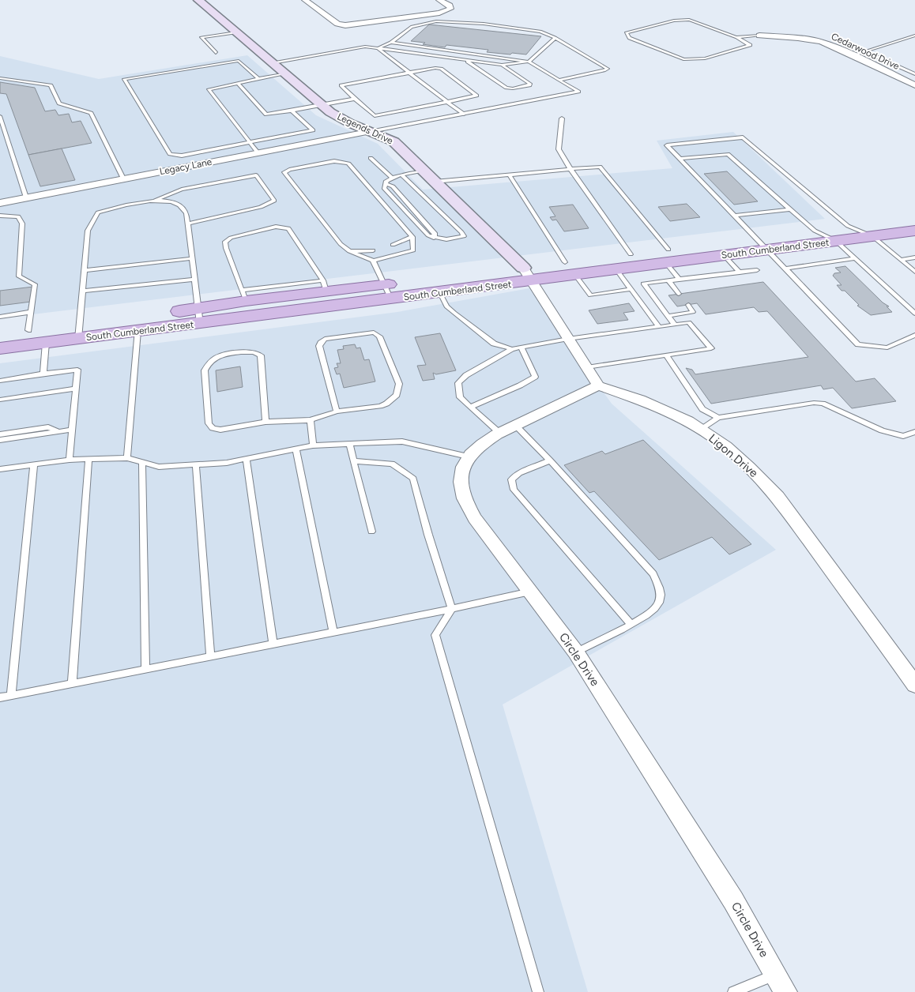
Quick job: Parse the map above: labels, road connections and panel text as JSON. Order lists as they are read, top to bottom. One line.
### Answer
{"streets":{"main road":["South Cumberland Street"],"street":["Cedarwood Drive","Legends Drive","Legacy Lane","Ligon Drive","Circle Drive"]},"crossings":[["Legends Drive","Legacy Lane"],["Legends Drive","South Cumberland Street"],["Ligon Drive","Circle Drive"]]}
